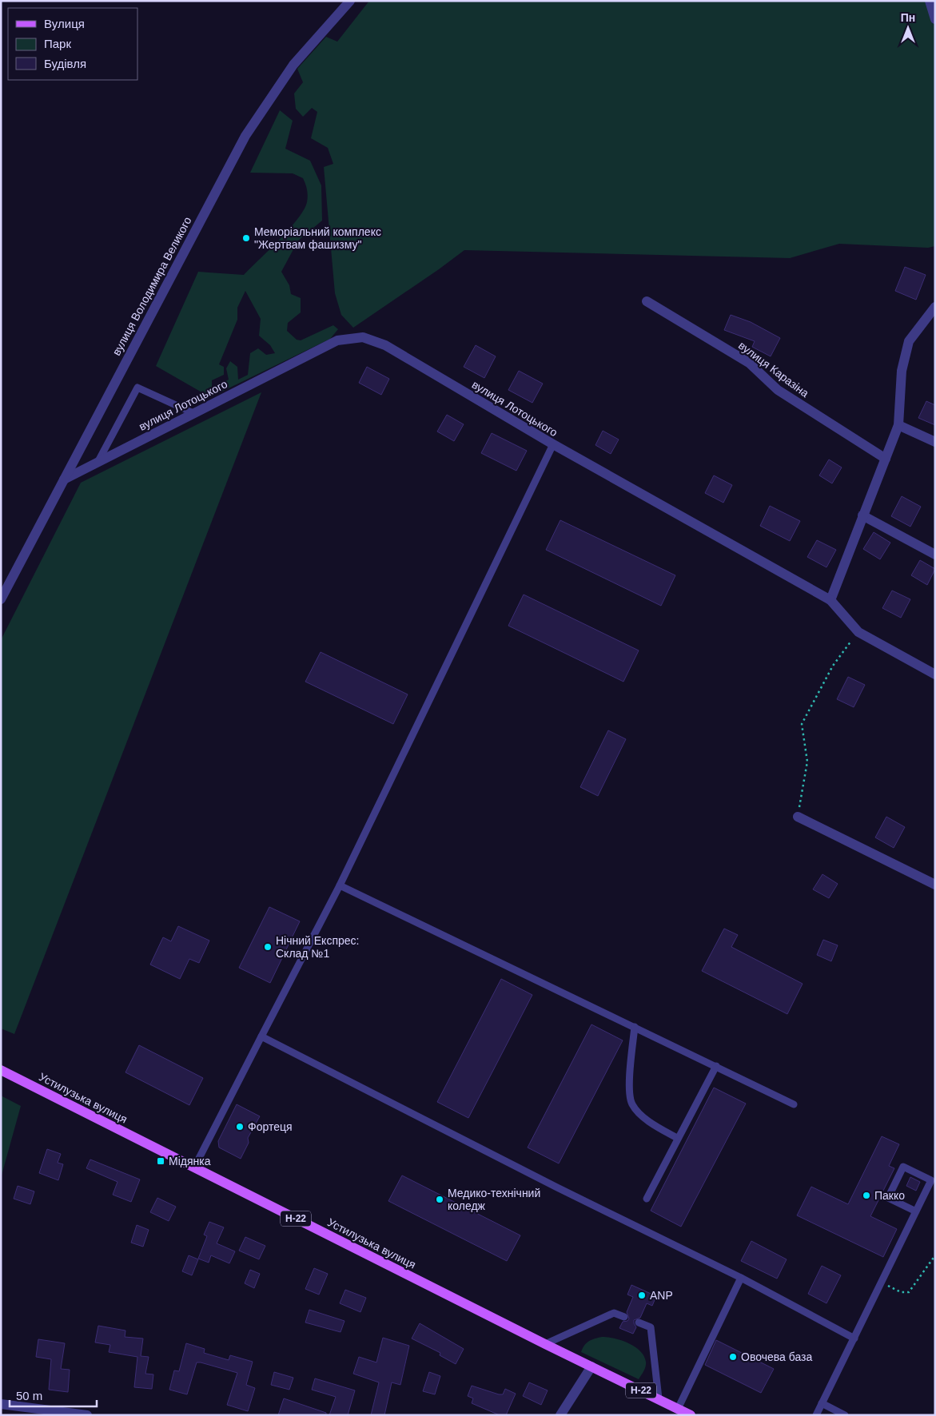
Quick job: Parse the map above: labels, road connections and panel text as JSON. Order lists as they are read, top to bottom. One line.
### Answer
{"streets":{"main road":["Устилузька вулиця","Н-22"],"street":["вулиця Володимира Великого","вулиця Каразіна","вулиця Лотоцького"]},"crossings":[["вулиця Володимира Великого","вулиця Лотоцького"]],"places":{"other":["Меморіальний комплекс \"Жертвам фашизму\"","Нічний Експрес: Склад №1","Фортеця","Пакко","Медико-технічний коледж","ANP","Овочева база"],"transit":["Мідянка"]},"legend":["Вулиця","Парк","Будівля"],"scale_bar":"50 m","north":"top"}
